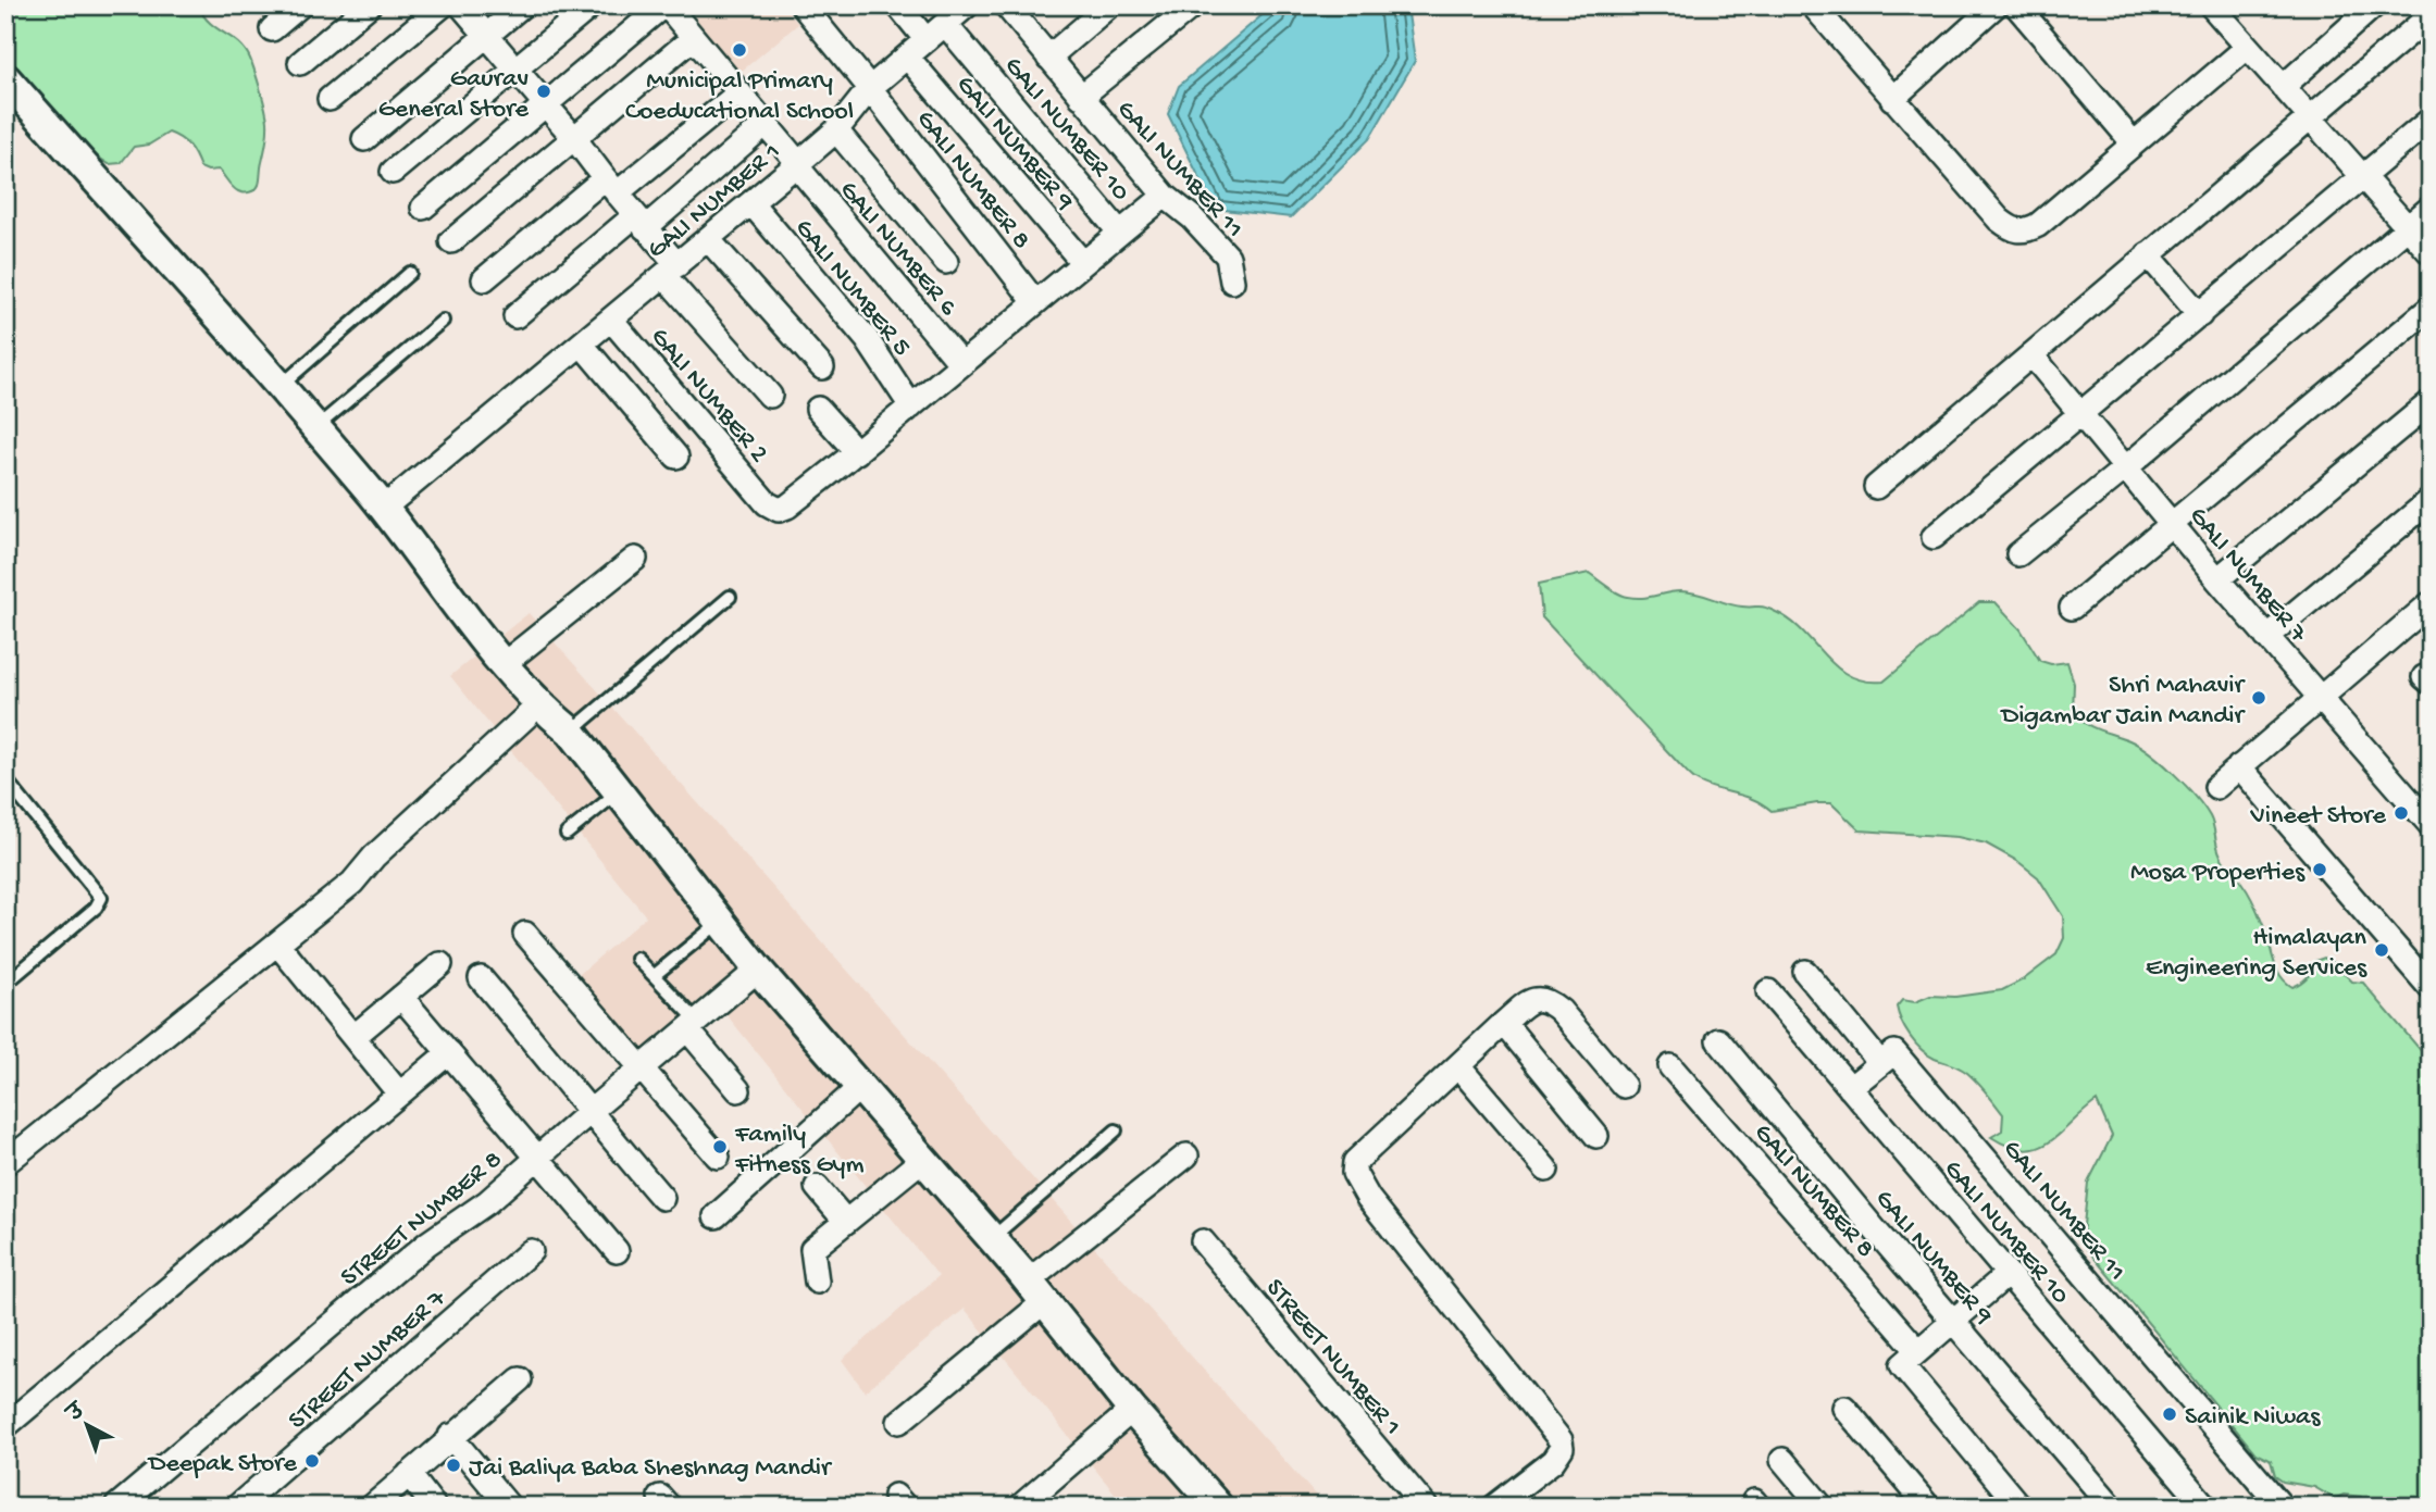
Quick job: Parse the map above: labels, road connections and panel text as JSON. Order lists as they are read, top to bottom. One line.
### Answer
{"streets":{"street":["GALI NUMBER 10","GALI NUMBER 9","GALI NUMBER 11","GALI NUMBER 8","GALI NUMBER 1","GALI NUMBER 6","GALI NUMBER 5","GALI NUMBER 2","GALI NUMBER 7","STREET NUMBER 8","STREET NUMBER 1","STREET NUMBER 7"]},"crossings":[["GALI NUMBER 10","GALI NUMBER 1"],["GALI NUMBER 9","GALI NUMBER 1"],["GALI NUMBER 8","GALI NUMBER 1"],["GALI NUMBER 1","GALI NUMBER 6"],["GALI NUMBER 1","GALI NUMBER 5"],["GALI NUMBER 1","GALI NUMBER 2"]],"places":["Municipal Primary Coeducational School","Gaurav General Store","Shri Mahavir Digambar Jain Mandir","Vineet Store","Mosa Properties","Himalayan Engineering Services","Family Fitness Gym","Sainik Niwas","Deepak Store","Jai Baliya Baba Sheshnag Mandir"],"north":"top left"}
